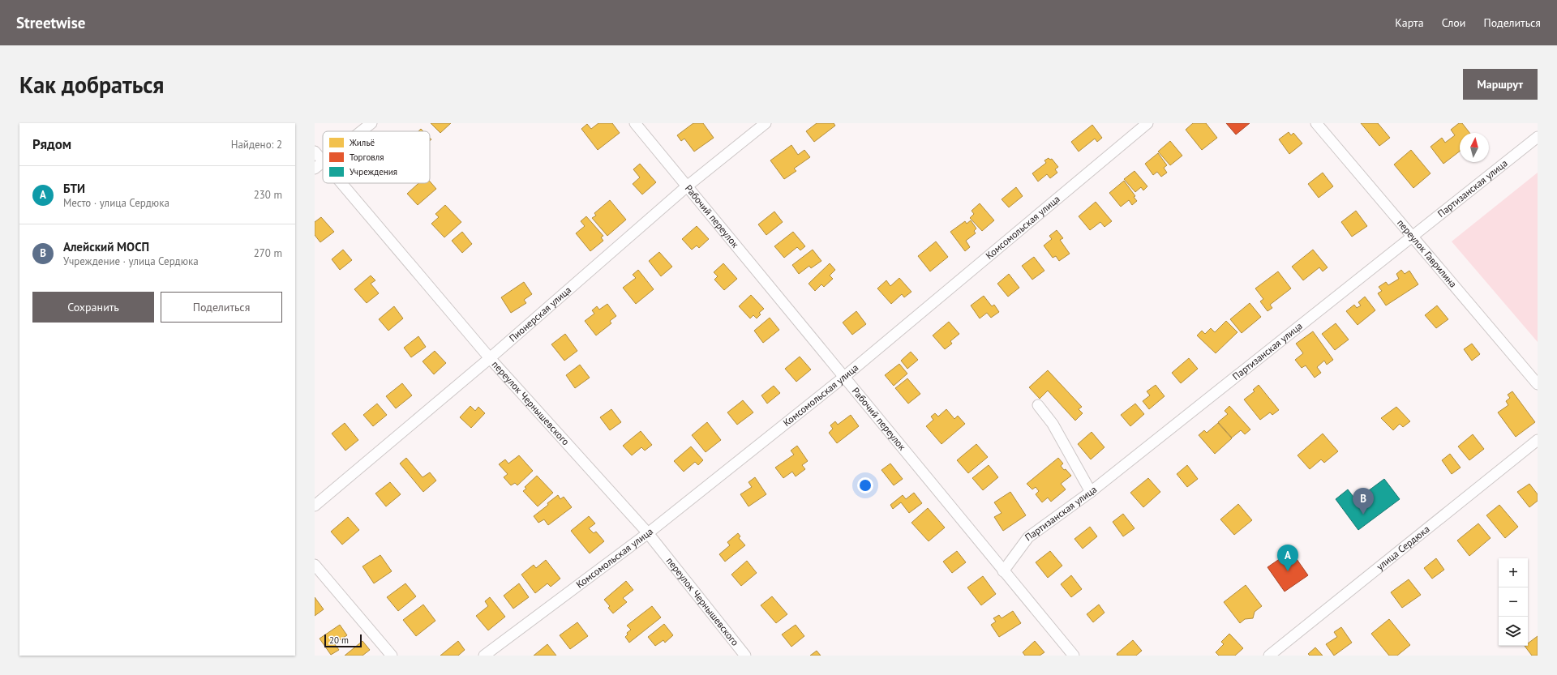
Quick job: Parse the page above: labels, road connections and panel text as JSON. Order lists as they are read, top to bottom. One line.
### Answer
{"streets":{"street":["Партизанская улица","Рабочий переулок","Комсомольская улица","переулок Гаврилина","Пионерская улица","переулок Чернышевского","улица Сердюка"]},"crossings":[["Партизанская улица","Рабочий переулок"],["Партизанская улица","переулок Гаврилина"],["Рабочий переулок","Комсомольская улица"],["Рабочий переулок","Пионерская улица"],["Комсомольская улица","переулок Чернышевского"],["Пионерская улица","переулок Чернышевского"]],"legend":["Жильё","Торговля","Учреждения"],"scale_bar":"20 m","north":"top","page":{"header":"Streetwise","nav":["Карта","Слои","Поделиться"],"buttons":["Маршрут",["Сохранить","Поделиться"]],"title":"Как добраться","heading":["Рядом","Найдено: 2"],"list":[{"mark":"A","name":"БТИ","note":"Место · улица Сердюка","value":"230 m"},{"mark":"B","name":"Алейский МОСП","note":"Учреждение · улица Сердюка","value":"270 m"}],"pins":["B","A"],"map_buttons":["+","−"],"scale":"20 m"}}
